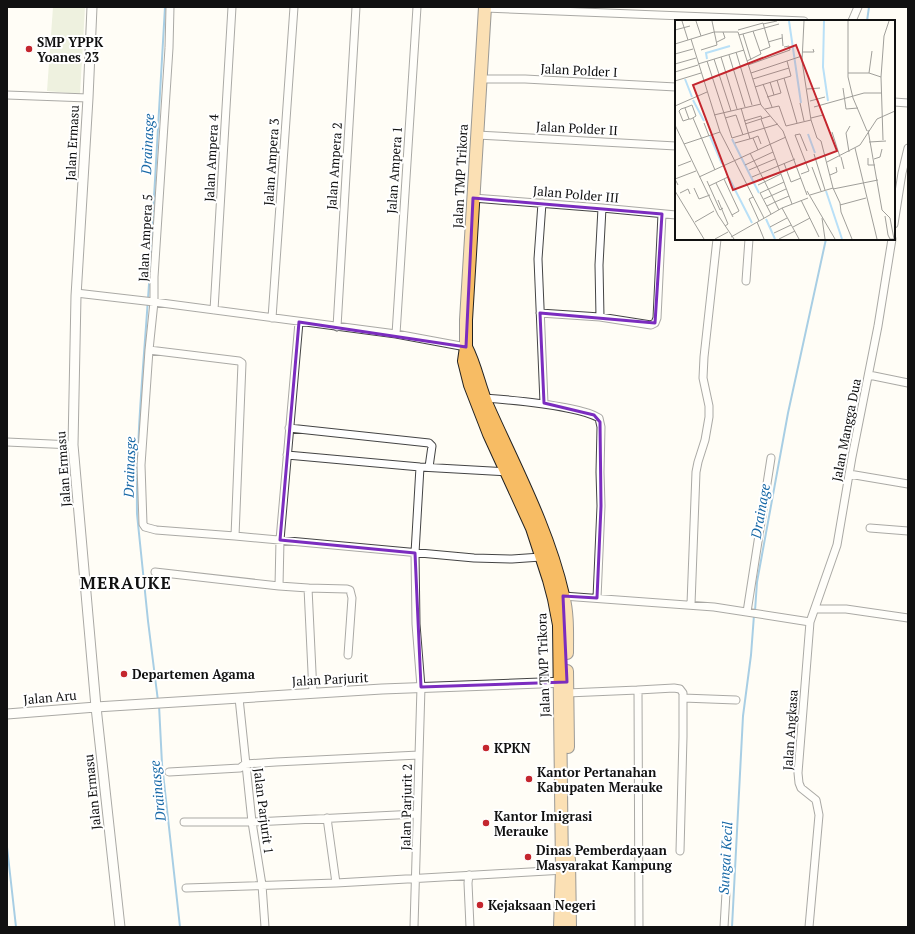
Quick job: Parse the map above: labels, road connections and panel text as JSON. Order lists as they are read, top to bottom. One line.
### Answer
{"streets":{"highway":["Jalan TMP Trikora"],"street":["Jalan Polder I","Jalan Polder II","Jalan Ermasu","Jalan Ampera 4","Jalan Ampera 3","Jalan Ampera 2","Jalan Ampera 1","Jalan Polder III","Jalan Ampera 5","Jalan Mangga Dua","Jalan Parjurit","Jalan Aru","Jalan Angkasa","Jalan Parjurit 2","Jalan Parjurit 1"]},"crossings":[["Jalan Polder I","Jalan TMP Trikora"],["Jalan Polder II","Jalan TMP Trikora"],["Jalan Ermasu","Jalan Parjurit"],["Jalan Ermasu","Jalan Aru"],["Jalan TMP Trikora","Jalan Polder III"],["Jalan TMP Trikora","Jalan Parjurit"],["Jalan Mangga Dua","Jalan Angkasa"],["Jalan Parjurit","Jalan Aru"],["Jalan Parjurit","Jalan Parjurit 2"],["Jalan Parjurit","Jalan Parjurit 1"]],"districts":["MERAUKE"],"water":["Drainasge","Drainage","Sungai Kecil"],"places":["SMP YPPK Yoanes 23","Departemen Agama","KPKN","Kantor Pertanahan Kabupaten Merauke","Kantor Imigrasi Merauke","Dinas Pemberdayaan Masyarakat Kampung","Kejaksaan Negeri"]}
